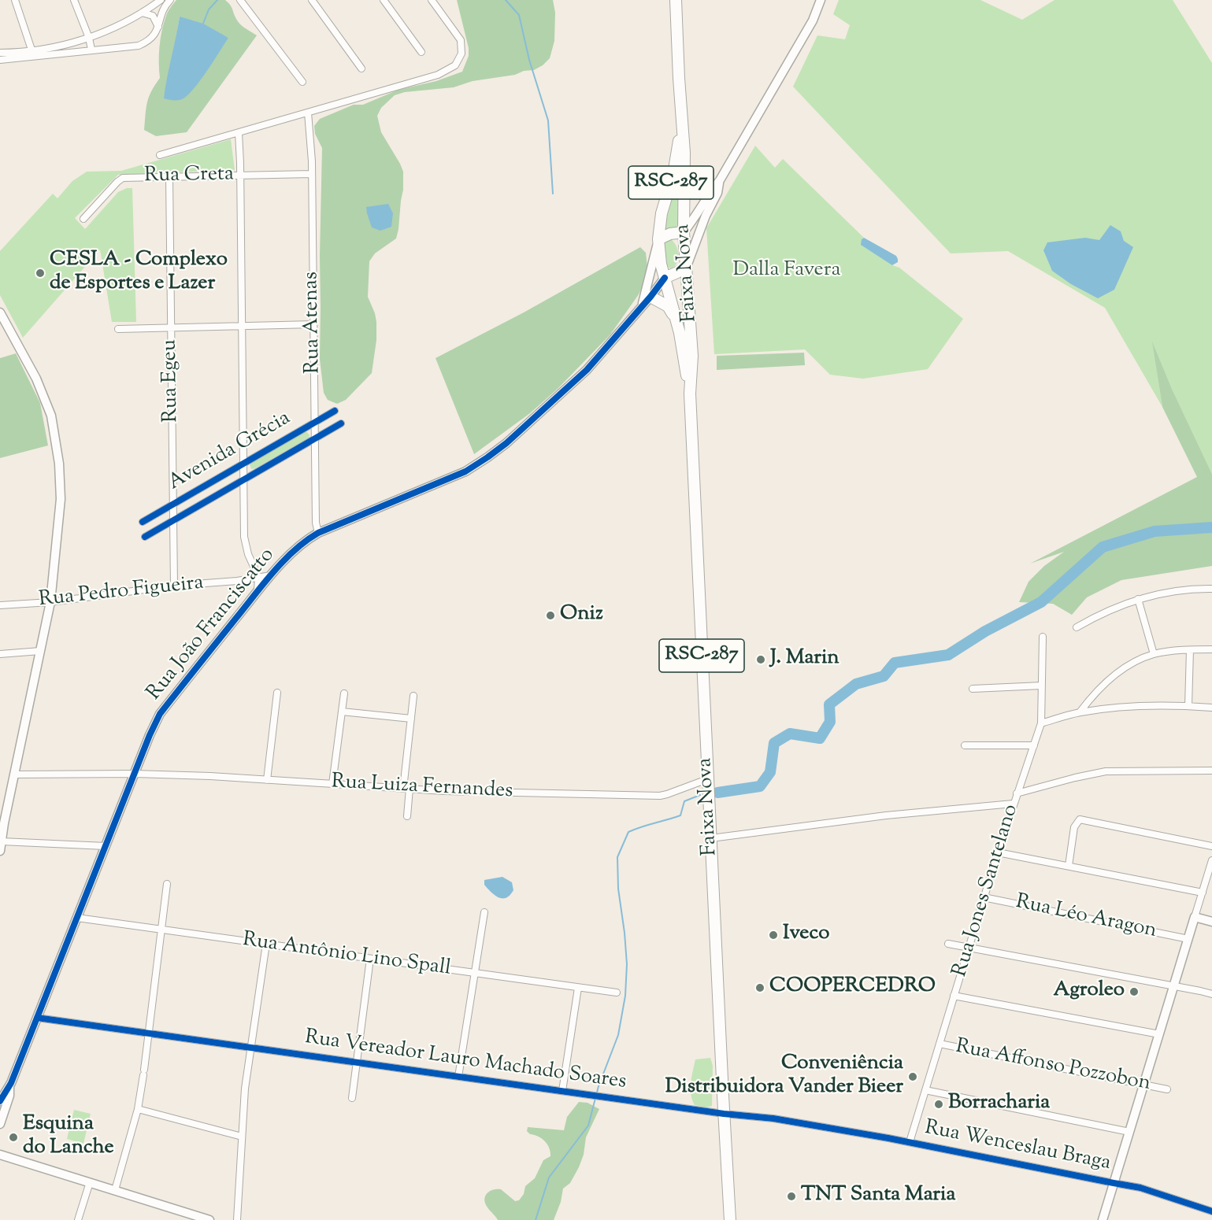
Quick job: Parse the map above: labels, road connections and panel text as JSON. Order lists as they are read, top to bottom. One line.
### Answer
{"streets":{"highway":["RSC-287","Faixa Nova"],"street":["Rua Creta","Rua Atenas","Rua Egeu","Avenida Grécia","Rua Pedro Figueira","Rua João Franciscatto","Rua Luiza Fernandes","Rua Jones Santelano","Rua Léo Aragon","Rua Antônio Lino Spall","Rua Vereador Lauro Machado Soares","Rua Affonso Pozzobon","Rua Wenceslau Braga"]},"crossings":[["Rua Creta","Rua Atenas"],["Rua Creta","Rua Egeu"],["Faixa Nova","Rua João Franciscatto"],["Faixa Nova","Rua Luiza Fernandes"],["Faixa Nova","Rua Vereador Lauro Machado Soares"],["Rua Atenas","Avenida Grécia"],["Rua Atenas","Rua João Franciscatto"],["Rua Egeu","Avenida Grécia"],["Rua Egeu","Rua Pedro Figueira"],["Rua Pedro Figueira","Rua João Franciscatto"],["Rua João Franciscatto","Rua Luiza Fernandes"],["Rua João Franciscatto","Rua Antônio Lino Spall"],["Rua João Franciscatto","Rua Vereador Lauro Machado Soares"],["Rua Jones Santelano","Rua Léo Aragon"],["Rua Jones Santelano","Rua Affonso Pozzobon"],["Rua Jones Santelano","Rua Wenceslau Braga"],["Rua Vereador Lauro Machado Soares","Rua Wenceslau Braga"]],"parks":["Dalla Favera"],"places":["CESLA - Complexo de Esportes e Lazer","Oniz","J. Marin","Iveco","COOPERCEDRO","Agroleo","Conveniência Distribuidora Vander Bieer","Borracharia","Esquina do Lanche","TNT Santa Maria"]}
